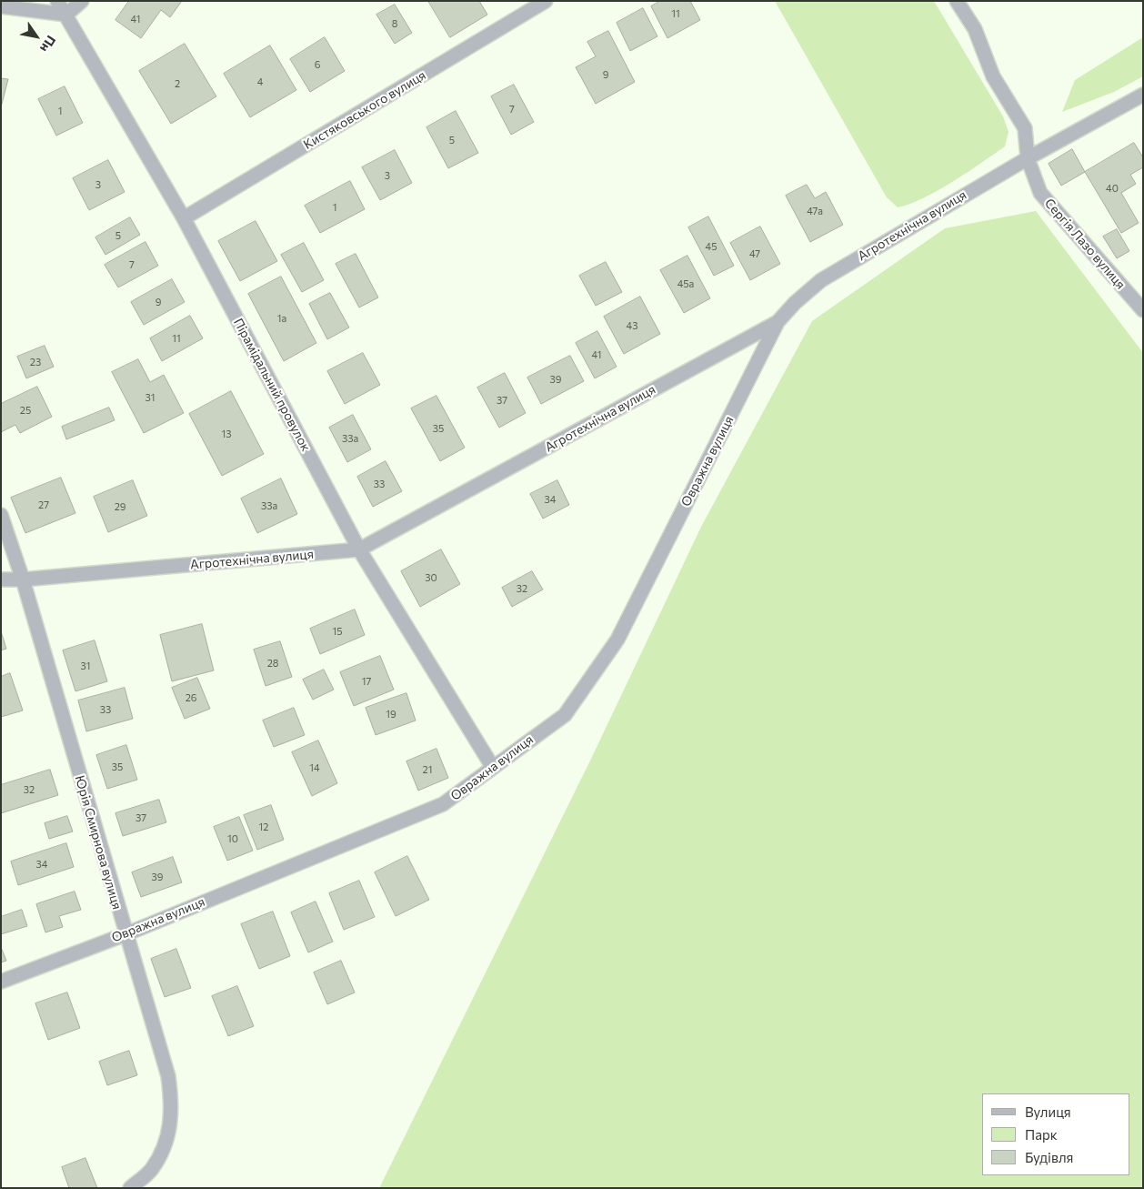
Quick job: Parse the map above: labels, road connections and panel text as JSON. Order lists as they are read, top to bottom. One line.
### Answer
{"streets":{"street":["Кистяковського вулиця","Агротехнічна вулиця","Сергія Лазо вулиця","Пірамідальний провулок","Овражна вулиця","Юрія Смирнова вулиця"]},"crossings":[["Кистяковського вулиця","Пірамідальний провулок"],["Агротехнічна вулиця","Сергія Лазо вулиця"],["Агротехнічна вулиця","Пірамідальний провулок"],["Агротехнічна вулиця","Овражна вулиця"],["Агротехнічна вулиця","Юрія Смирнова вулиця"],["Пірамідальний провулок","Овражна вулиця"],["Овражна вулиця","Юрія Смирнова вулиця"]],"house_numbers":["11","41","8","6","9","4","2","7","1","5","3","3","40","1","47а","5","45","47","7","45а","9","1а","43","11","41","23","39","31","37","25","35","13","33а","33","34","27","33а","29","30","32","15","28","31","17","26","33","19","35","14","21","32","37","12","10","34","39"],"legend":["Вулиця","Парк","Будівля"],"north":"bottom right"}
